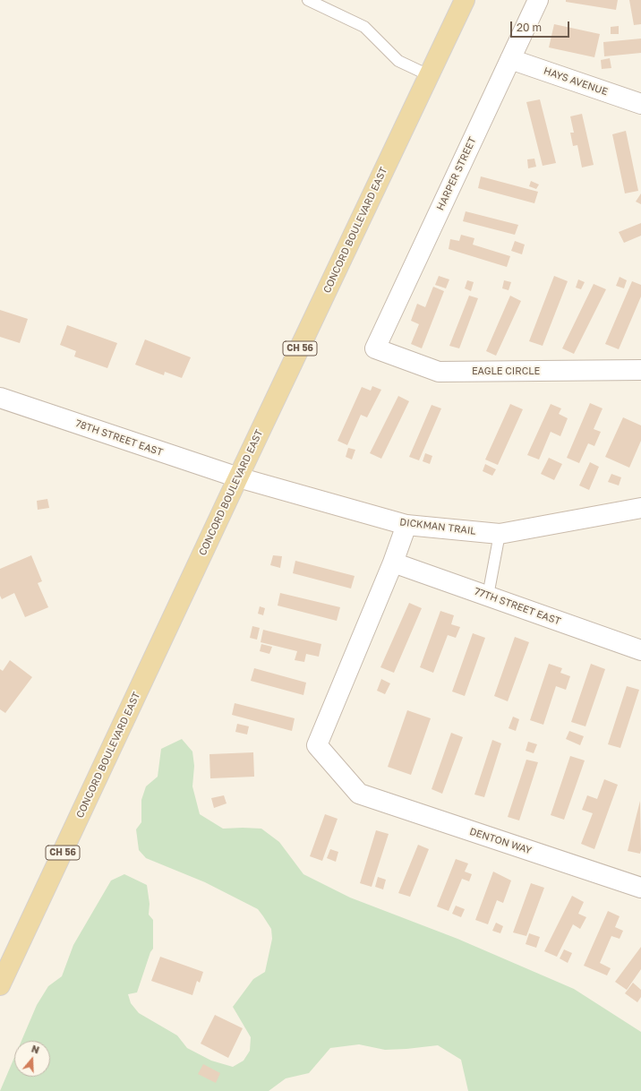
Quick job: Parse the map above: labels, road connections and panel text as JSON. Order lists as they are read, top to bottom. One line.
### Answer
{"streets":{"main road":["CONCORD BOULEVARD EAST","CH 56"],"street":["HAYS AVENUE","HARPER STREET","EAGLE CIRCLE","78TH STREET EAST","DICKMAN TRAIL","77TH STREET EAST","DENTON WAY"]},"crossings":[["HAYS AVENUE","HARPER STREET"],["HARPER STREET","EAGLE CIRCLE"],["CONCORD BOULEVARD EAST","78TH STREET EAST"],["CONCORD BOULEVARD EAST","DICKMAN TRAIL"],["78TH STREET EAST","DICKMAN TRAIL"],["77TH STREET EAST","DENTON WAY"]],"scale_bar":"20 m","north":"top"}
